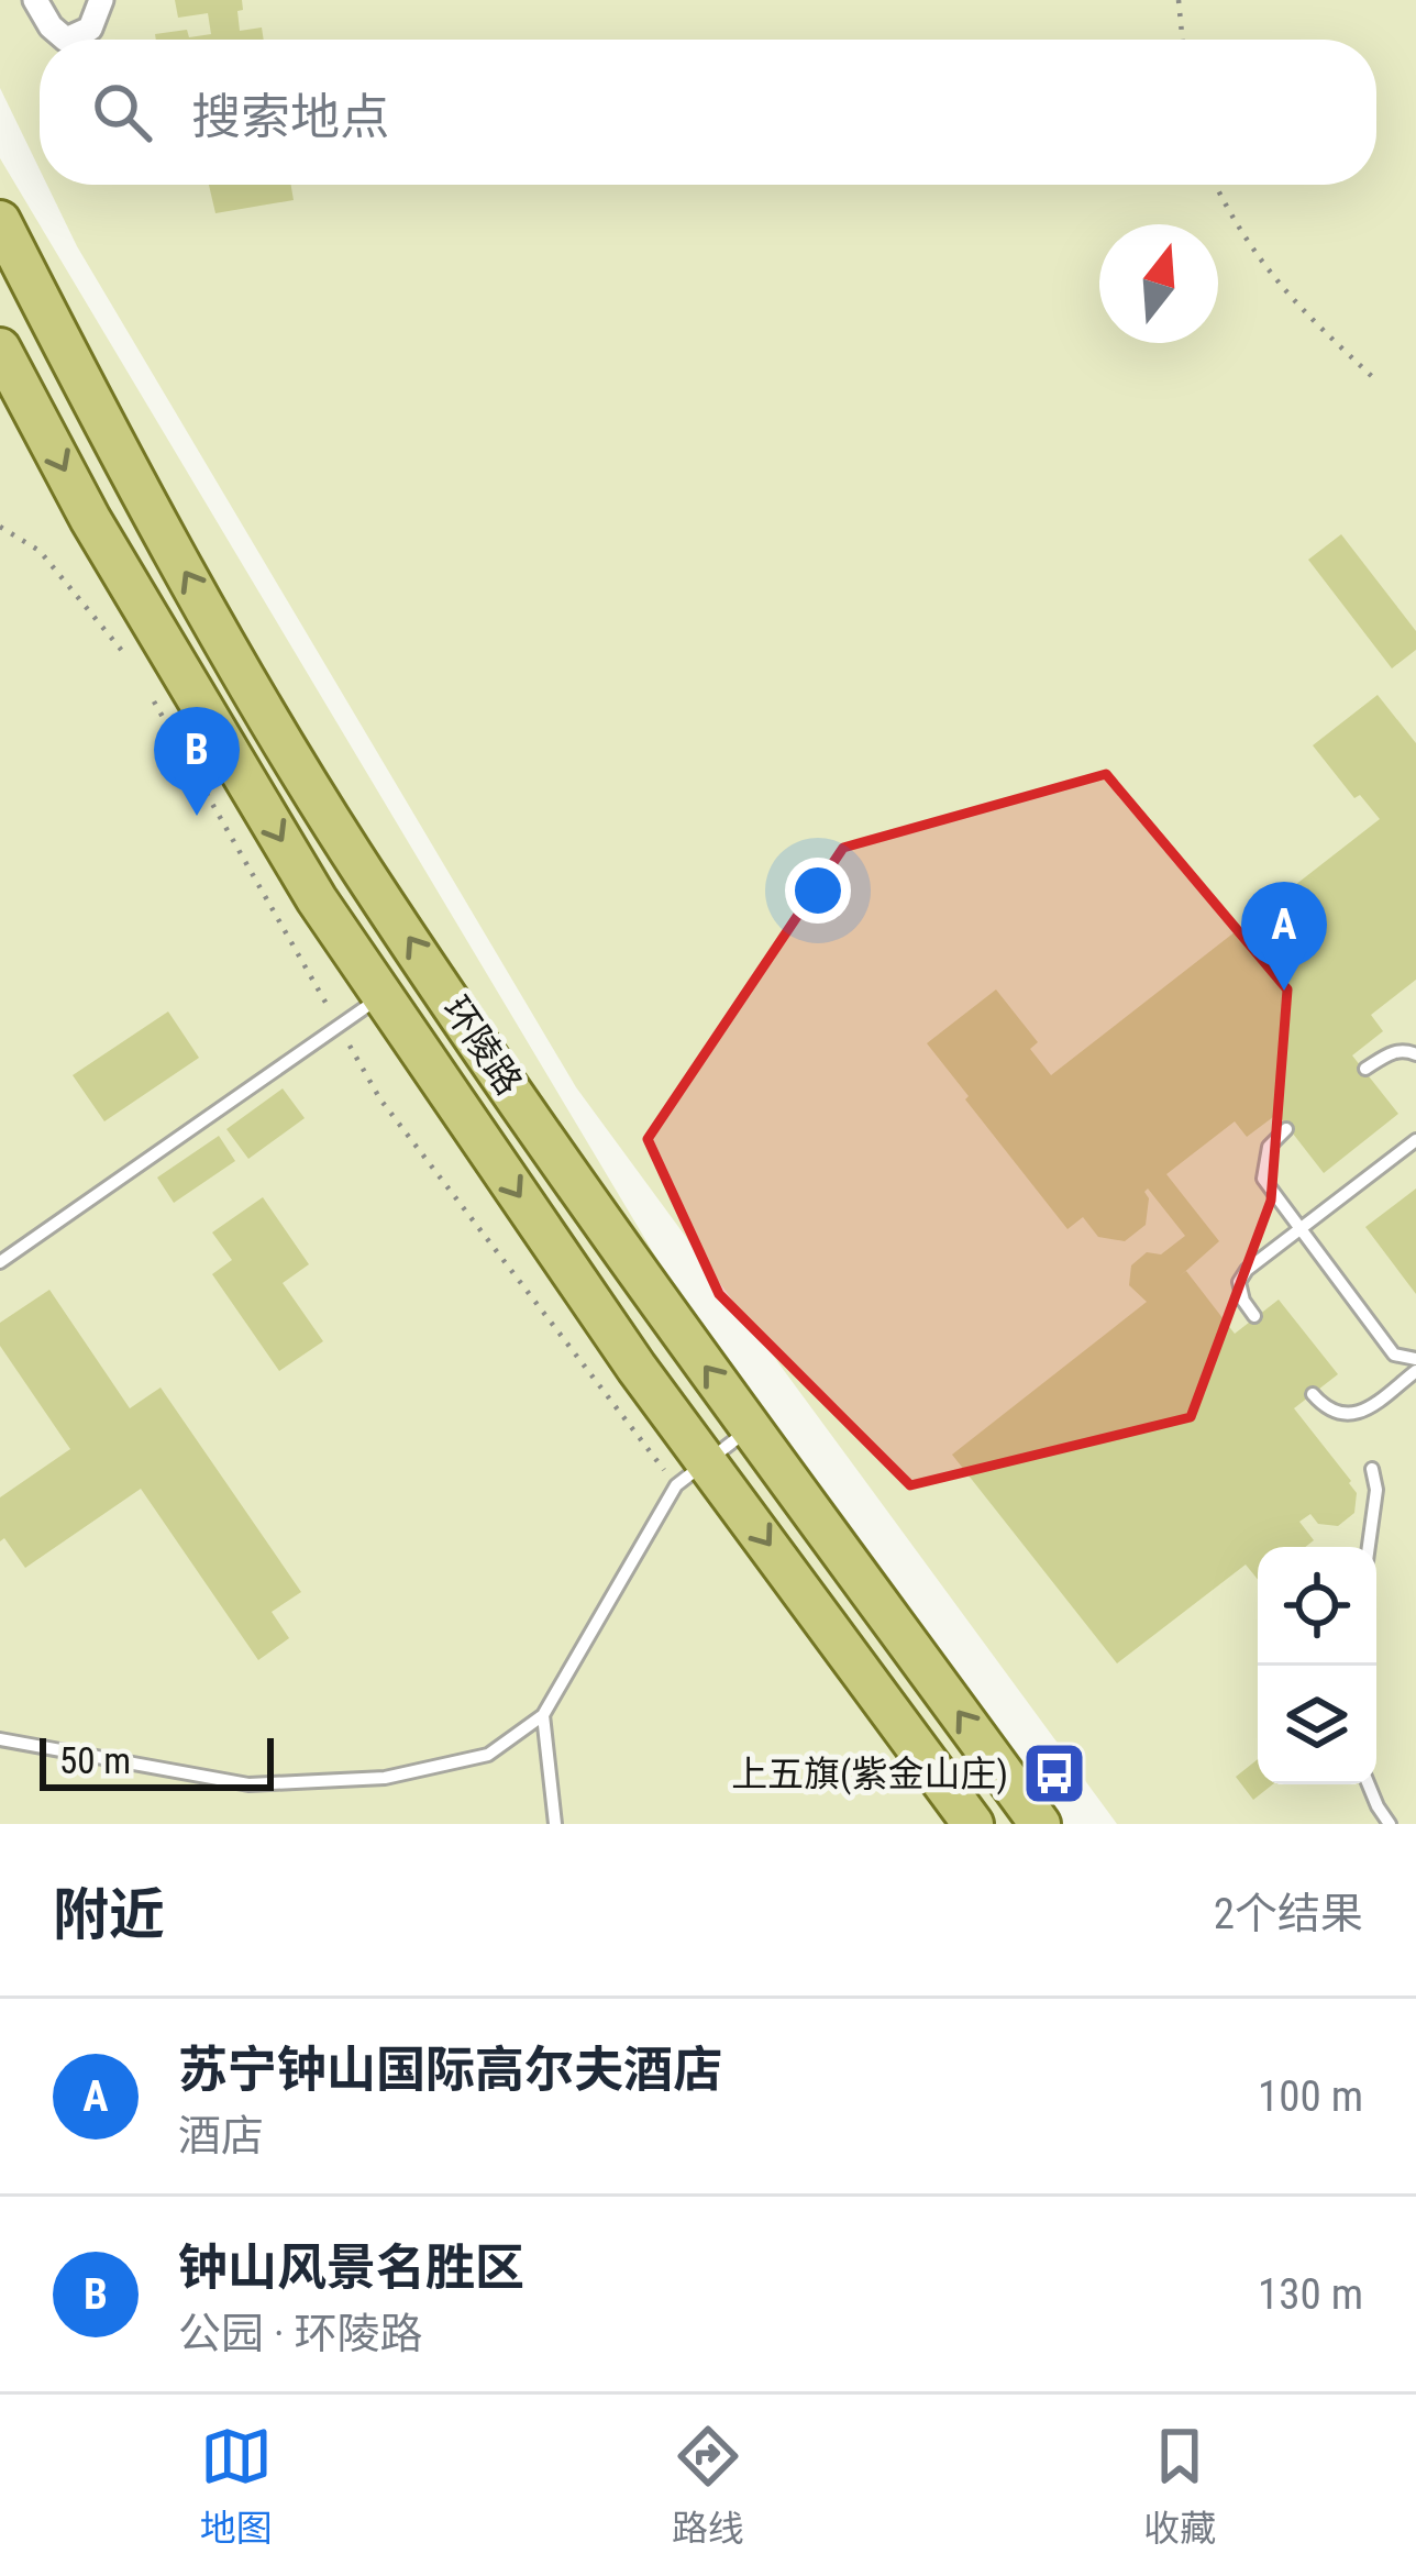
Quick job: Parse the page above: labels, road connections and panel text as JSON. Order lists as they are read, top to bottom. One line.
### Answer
{"streets":{"main road":["环陵路"]},"places":{"bus stop":["上五旗(紫金山庄)"]},"scale_bar":"50 m","north":"top","page":{"search":"搜索地点","pins":["B","A"],"scale":"50 m","heading":["附近","2个结果"],"list":[{"mark":"A","name":"苏宁钟山国际高尔夫酒店","note":"酒店","value":"100 m"},{"mark":"B","name":"钟山风景名胜区","note":"公园 · 环陵路","value":"130 m"}],"nav":["地图","路线","收藏"]}}
